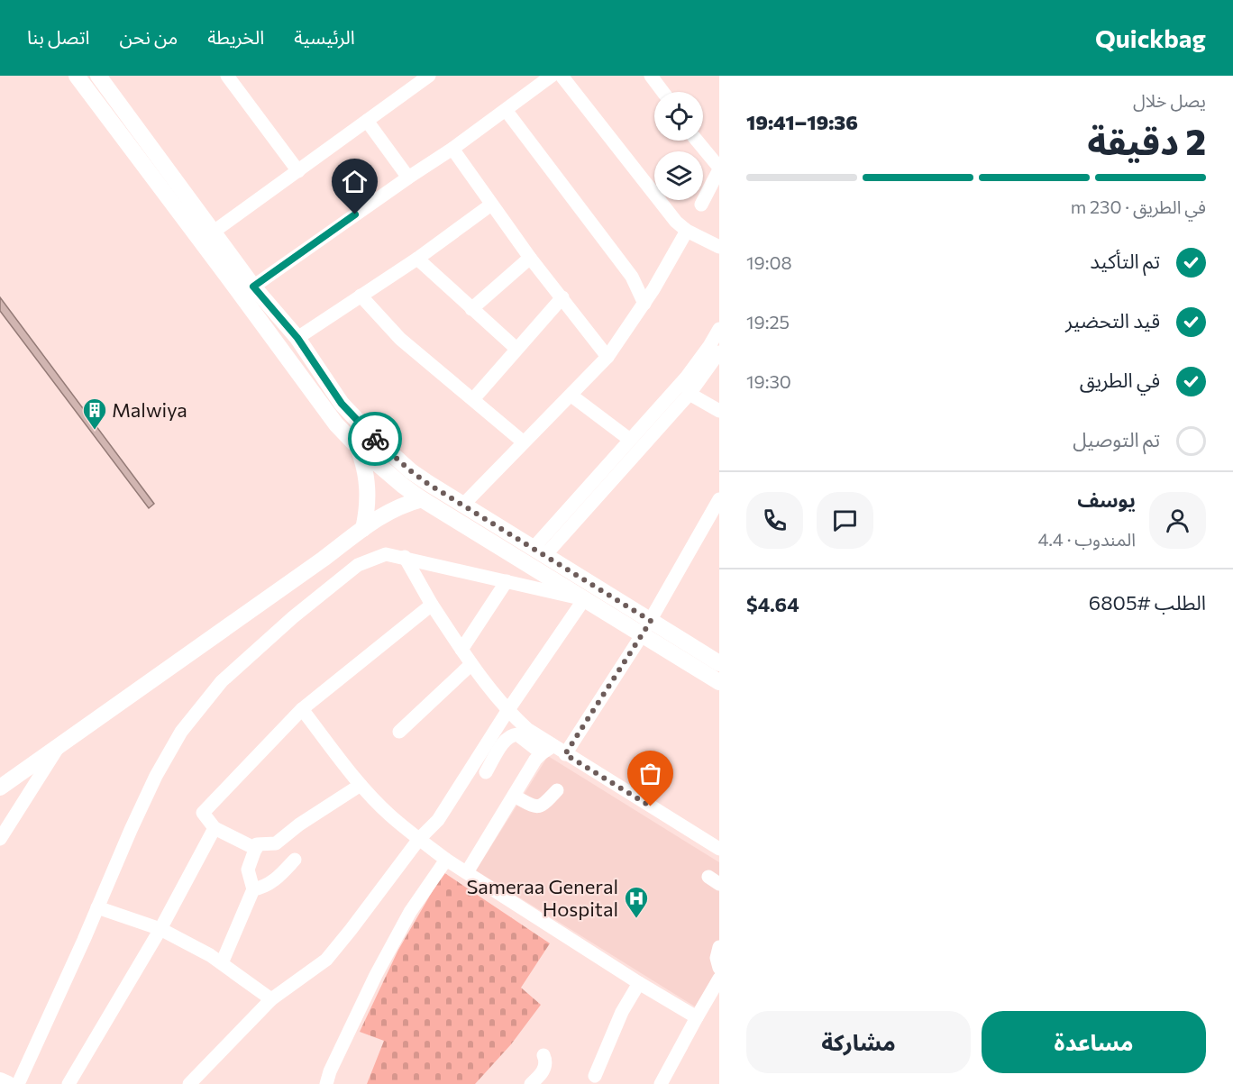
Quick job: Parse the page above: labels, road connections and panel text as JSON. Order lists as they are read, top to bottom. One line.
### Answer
{"places":{"building":["Malwiya"],"hospital":["Sameraa General Hospital"]},"page":{"header":"Quickbag","nav":["الرئيسية","الخريطة","من نحن","اتصل بنا"],"heading":["2 دقيقة","يصل خلال","19:36–19:41"],"panel":["يوسف","المندوب · 4.4","الطلب #6805","$4.64"],"bar":"في الطريق · 230 m","list":[["تم التأكيد","19:08"],["قيد التحضير","19:25"],["في الطريق","19:30"],"تم التوصيل"],"buttons":["مساعدة","مشاركة"]}}
